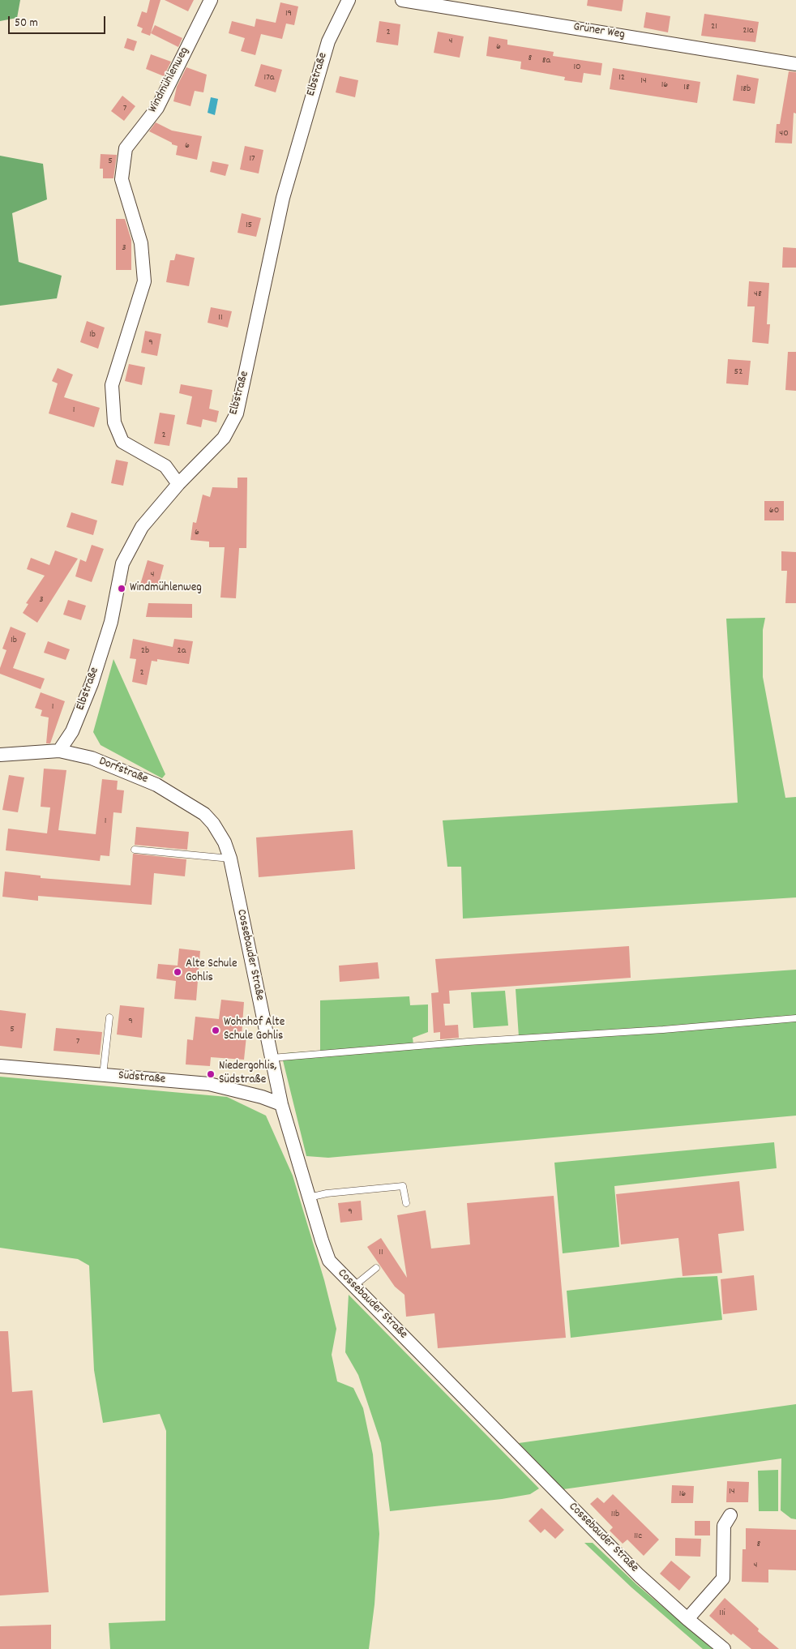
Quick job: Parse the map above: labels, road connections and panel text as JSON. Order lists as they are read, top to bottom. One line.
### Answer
{"streets":{"street":["Grüner Weg","Elbstraße","Windmühlenweg","Dorfstraße","Cossebauder Straße","Südstraße"]},"crossings":[["Elbstraße","Windmühlenweg"],["Elbstraße","Dorfstraße"],["Dorfstraße","Cossebauder Straße"],["Cossebauder Straße","Südstraße"]],"places":["Windmühlenweg","Alte Schule Gohlis","Wohnhof Alte Schule Gohlis","Niedergohlis, Südstraße"],"house_numbers":["19","21","21a","2","4","6","8","8a","10","17a","12","14","16","18","18b","7","40","6","17","5","15","3","48","11","1b","9","52","1","2","60","6","4","3","1b","2b","2a","2","1","1","9","5","7","9","11","14","16","11b","11c","8","4","11i"],"scale_bar":"50 m"}
